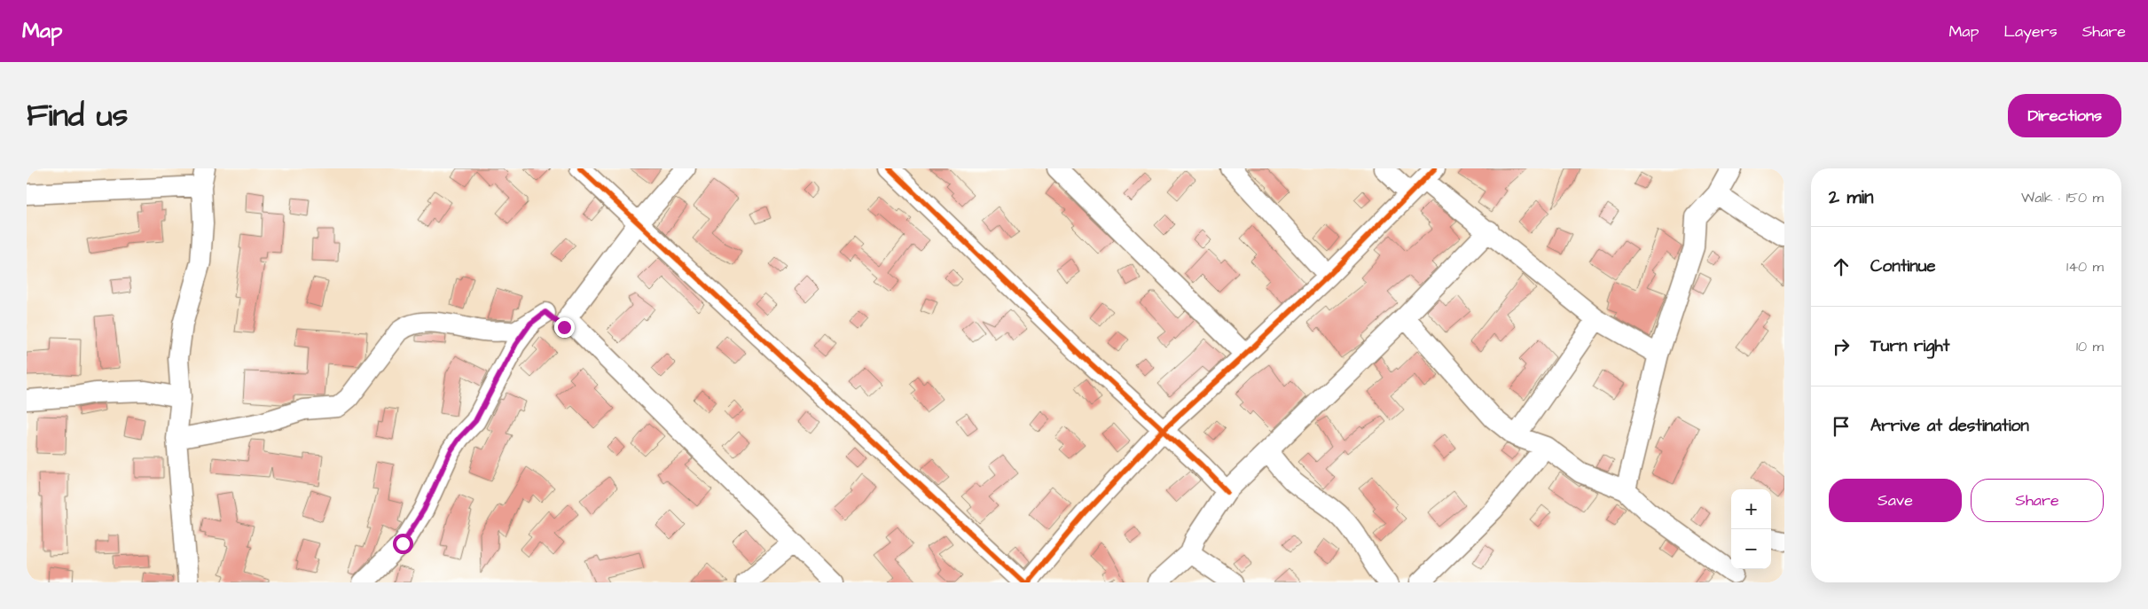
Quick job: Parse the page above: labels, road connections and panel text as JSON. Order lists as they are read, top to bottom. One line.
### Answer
{"page":{"header":"Map","nav":["Map","Layers","Share"],"title":"Find us","buttons":["Directions",["Save","Share"]],"heading":["2 min","Walk · 150 m"],"list":[["Continue","140 m"],["Turn right","10 m"],"Arrive at destination"],"map_buttons":["+","−"]}}
